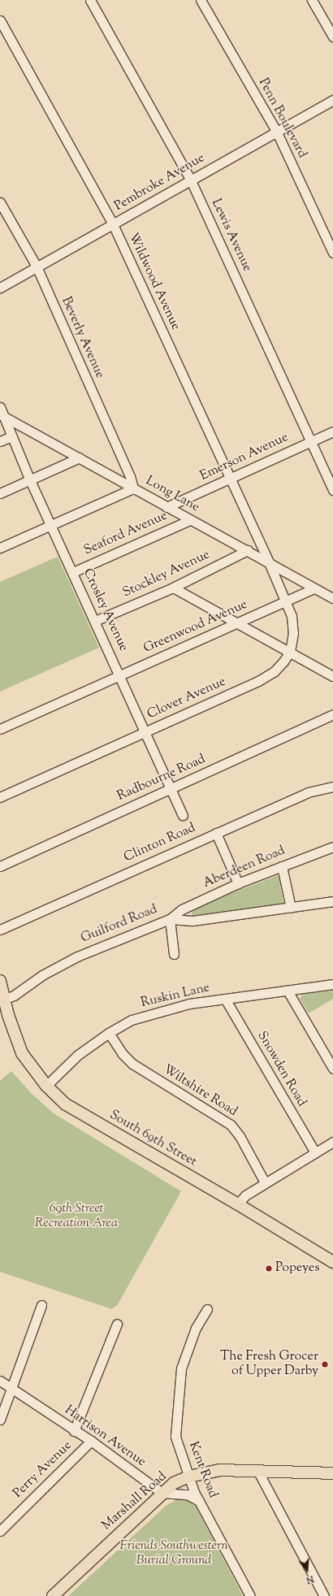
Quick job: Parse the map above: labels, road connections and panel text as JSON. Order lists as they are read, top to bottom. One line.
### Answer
{"streets":{"main road":["South 69th Street","Marshall Road"],"street":["Penn Boulevard","Pembroke Avenue","Lewis Avenue","Wildwood Avenue","Beverly Avenue","Emerson Avenue","Long Lane","Seaford Avenue","Stockley Avenue","Crosley Avenue","Greenwood Avenue","Clover Avenue","Radbourne Road","Clinton Road","Aberdeen Road","Guilford Road","Ruskin Lane","Snowden Road","Wiltshire Road","Harrison Avenue","Perry Avenue","Kent Road"]},"crossings":[["Penn Boulevard","Pembroke Avenue"],["Pembroke Avenue","Lewis Avenue"],["Pembroke Avenue","Wildwood Avenue"],["Pembroke Avenue","Beverly Avenue"],["Lewis Avenue","Emerson Avenue"],["Wildwood Avenue","Emerson Avenue"],["Wildwood Avenue","Long Lane"],["Beverly Avenue","Long Lane"],["Emerson Avenue","Long Lane"],["Long Lane","Seaford Avenue"],["Long Lane","Stockley Avenue"],["Long Lane","Crosley Avenue"],["Long Lane","Greenwood Avenue"],["Seaford Avenue","Crosley Avenue"],["Stockley Avenue","Crosley Avenue"],["Crosley Avenue","Greenwood Avenue"],["Crosley Avenue","Clover Avenue"],["Crosley Avenue","Radbourne Road"],["Aberdeen Road","Guilford Road"],["Guilford Road","South 69th Street"],["Ruskin Lane","Snowden Road"],["Ruskin Lane","Wiltshire Road"],["Ruskin Lane","South 69th Street"],["Harrison Avenue","Perry Avenue"],["Harrison Avenue","Marshall Road"],["Kent Road","Marshall Road"]],"parks":["69th Street Recreation Area","Friends Southwestern Burial Ground"],"places":["Popeyes","The Fresh Grocer of Upper Darby"],"north":"bottom"}
